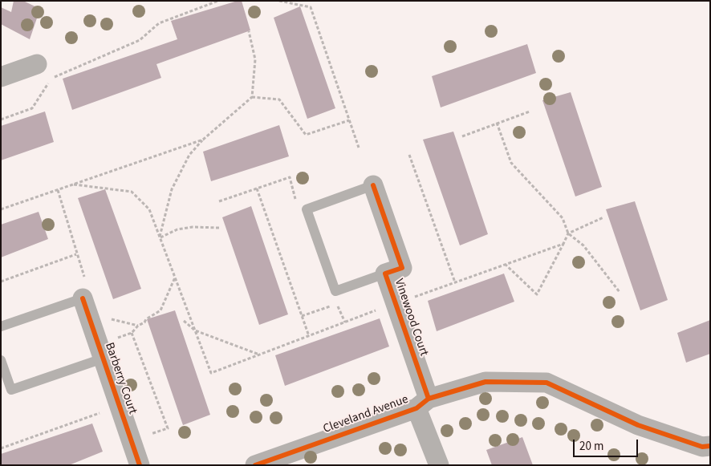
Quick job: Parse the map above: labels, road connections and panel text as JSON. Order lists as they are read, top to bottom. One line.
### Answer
{"streets":{"street":["Vinewood Court","Barberry Court","Cleveland Avenue"]},"crossings":[["Vinewood Court","Cleveland Avenue"]],"scale_bar":"20 m"}
